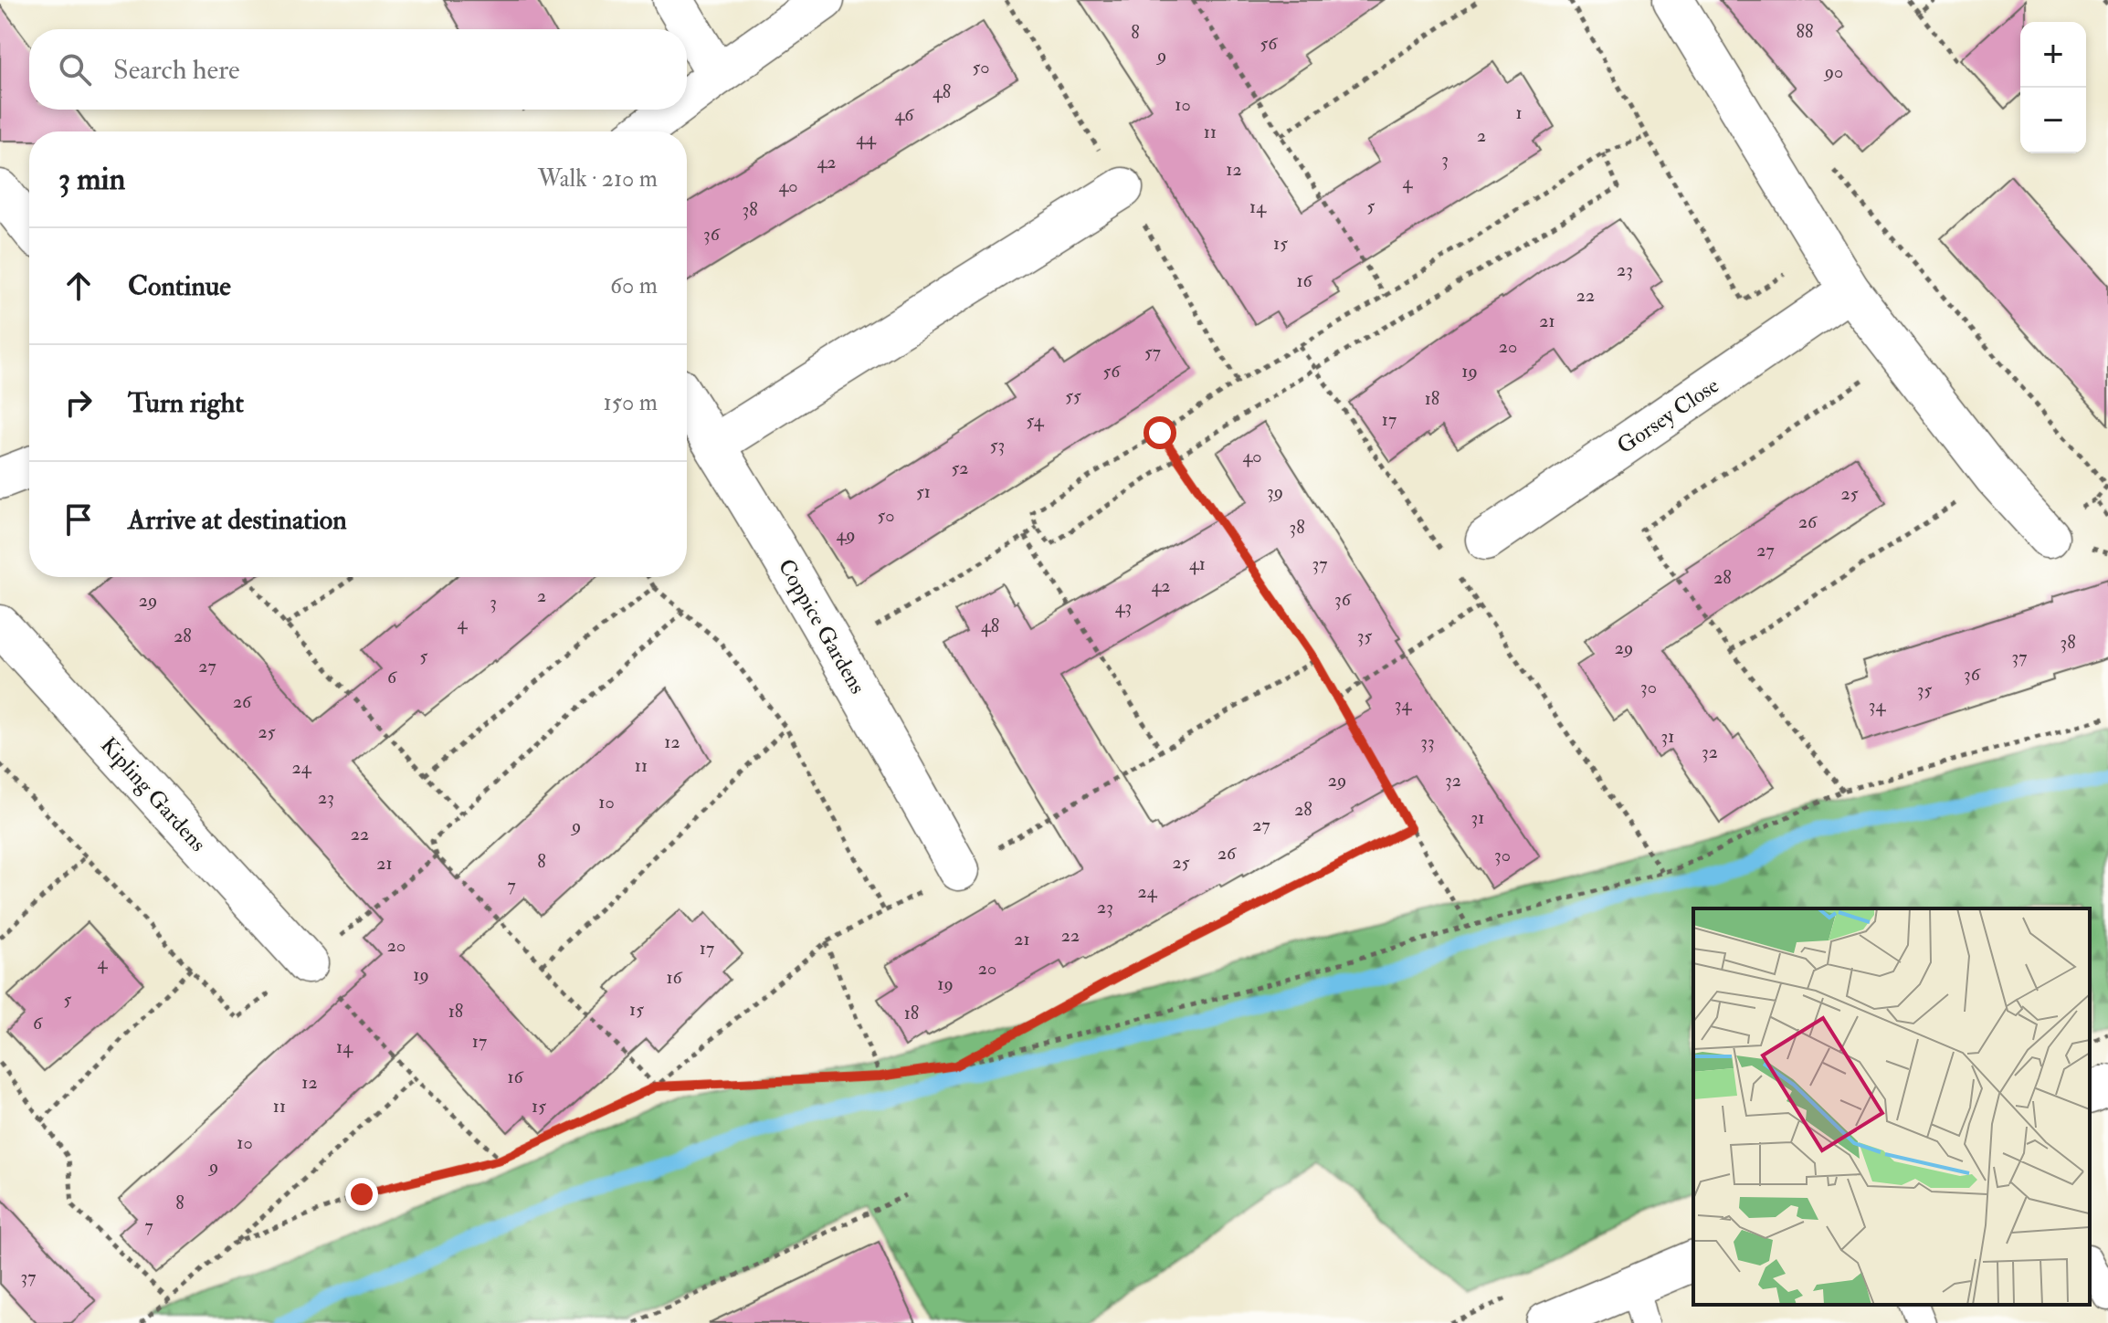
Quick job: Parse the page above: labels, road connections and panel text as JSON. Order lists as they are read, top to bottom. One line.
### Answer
{"streets":{"street":["Gorsey Close","Coppice Gardens","Kipling Gardens"]},"house_numbers":["88","8","56","9","50","90","48","10","1","46","11","2","44","3","42","12","4","40","5","14","38","36","15","23","16","22","21","20","57","56","19","55","18","17","54","53","40","52","51","39","25","50","26","38","49","27","41","37","28","42","2","36","29","3","43","4","48","28","35","38","29","5","37","27","36","6","30","35","26","34","34","25","31","12","33","32","11","24","29","32","23","10","28","31","27","9","22","26","30","8","25","21","7","24","23","22","21","20","17","4","20","19","16","19","5","15","18","18","6","17","14","16","12","11","15","10","9","8","7","37"],"page":{"map_buttons":["+","−"],"search":"Search here","heading":["3 min","Walk · 210 m"],"list":[["Continue","60 m"],["Turn right","150 m"],"Arrive at destination"]}}
